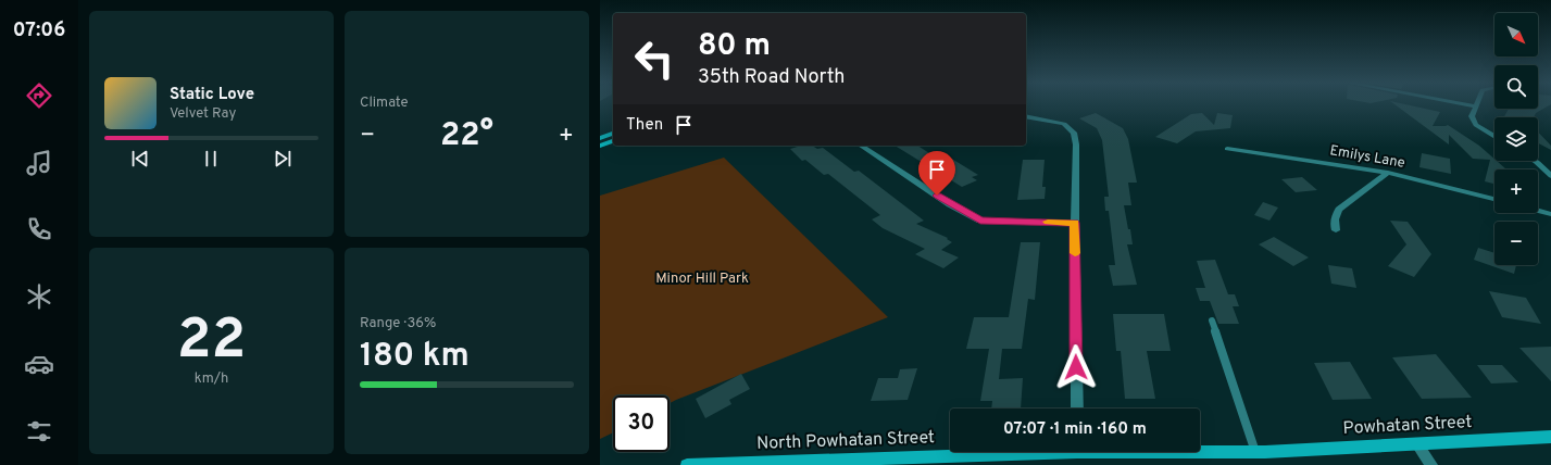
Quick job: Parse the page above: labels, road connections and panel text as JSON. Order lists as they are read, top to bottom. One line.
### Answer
{"streets":{"street":["Emilys Lane","Powhatan Street","North Powhatan Street"]},"crossings":[["Powhatan Street","North Powhatan Street"]],"parks":["Minor Hill Park"],"north":"bottom right","page":{"tabs":"07:06","tile":["Climate",["22","km/h"],["Range · 36%","180 km"]],"map_buttons":["+","−"],"turn":["80 m","35th Road North"],"song":["Static Love","Velvet Ray"],"then":"Then","heat":["−","22°","+"],"limit":"30","trip":"07:07 · 1 min · 160 m"}}
